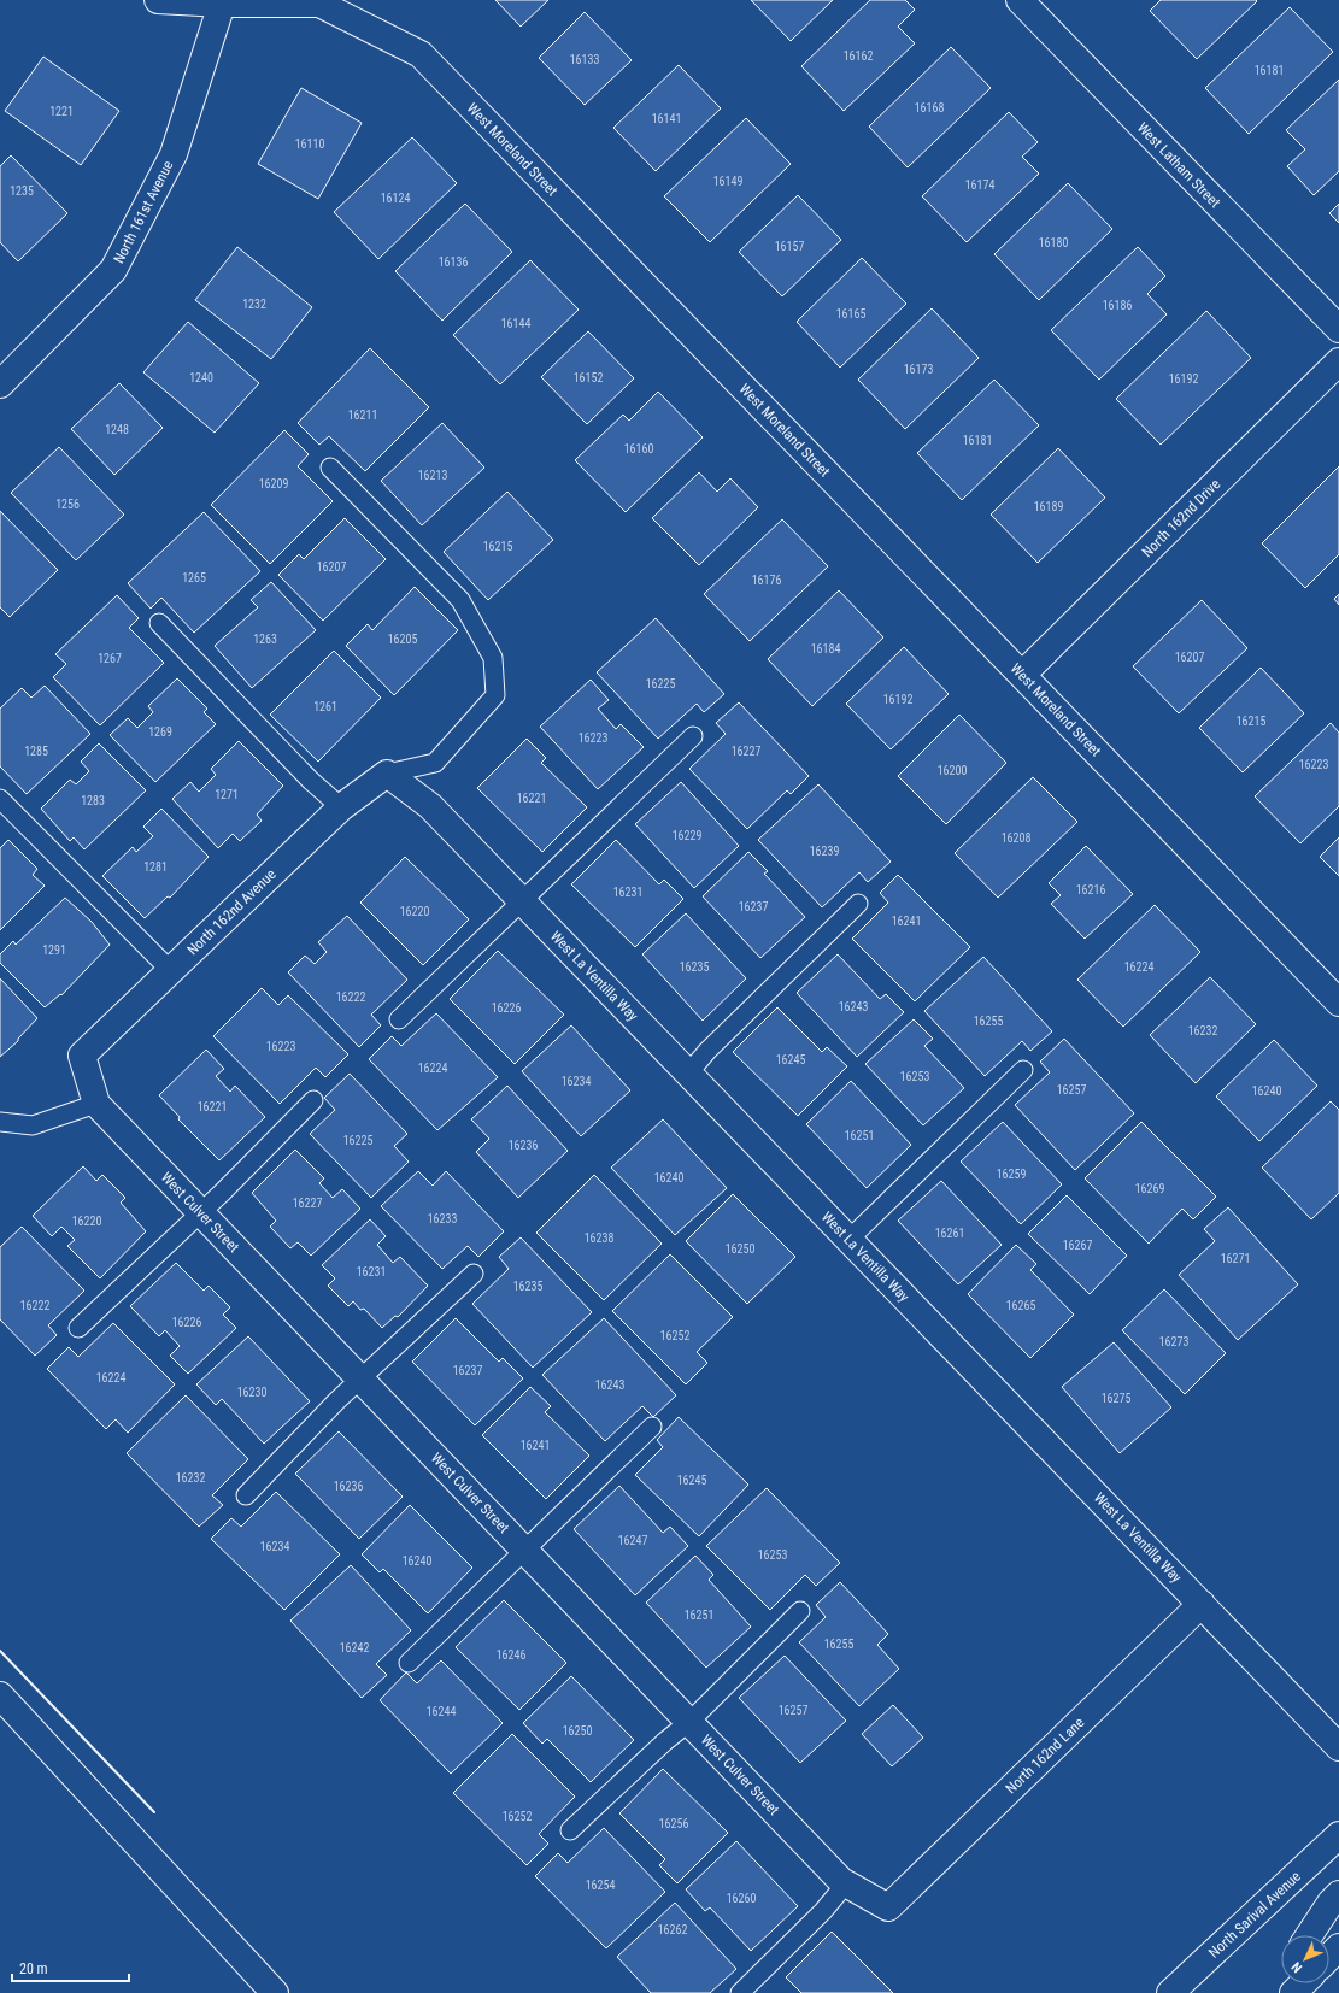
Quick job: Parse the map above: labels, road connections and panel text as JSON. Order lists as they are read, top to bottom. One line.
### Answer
{"streets":{"main road":["West Moreland Street","West Latham Street","North 161st Avenue","North 162nd Drive","North 162nd Avenue","West La Ventilla Way","West Culver Street","North 162nd Lane","North Sarival Avenue"]},"crossings":[["West Moreland Street","North 161st Avenue"],["West Moreland Street","North 162nd Drive"],["North 162nd Avenue","West La Ventilla Way"],["North 162nd Avenue","West Culver Street"],["West La Ventilla Way","North 162nd Lane"],["West Culver Street","North 162nd Lane"]],"house_numbers":["16162","16133","16181","16168","1221","16141","16110","16149","16174","1235","16124","16180","16157","16136","1232","16186","16165","16144","16173","1240","16152","16192","16211","1248","16181","16160","16213","16209","1256","16189","16215","16207","1265","16176","1263","16205","16184","16207","1267","16225","16192","1261","16215","1269","16223","1285","16227","16223","16200","1271","16221","1283","16229","16208","16239","1281","16216","16231","16237","16220","16241","1291","16235","16224","16222","16243","16226","16255","16232","16223","16245","16224","16253","16234","16257","16240","16221","16251","16225","16236","16259","16240","16269","16227","16233","16220","16261","16238","16267","16250","16271","16231","16235","16222","16265","16226","16252","16273","16237","16224","16243","16230","16275","16241","16232","16245","16236","16247","16234","16253","16240","16251","16255","16242","16246","16257","16244","16250","16252","16256","16254","16260","16262"],"scale_bar":"20 m","north":"bottom left"}
